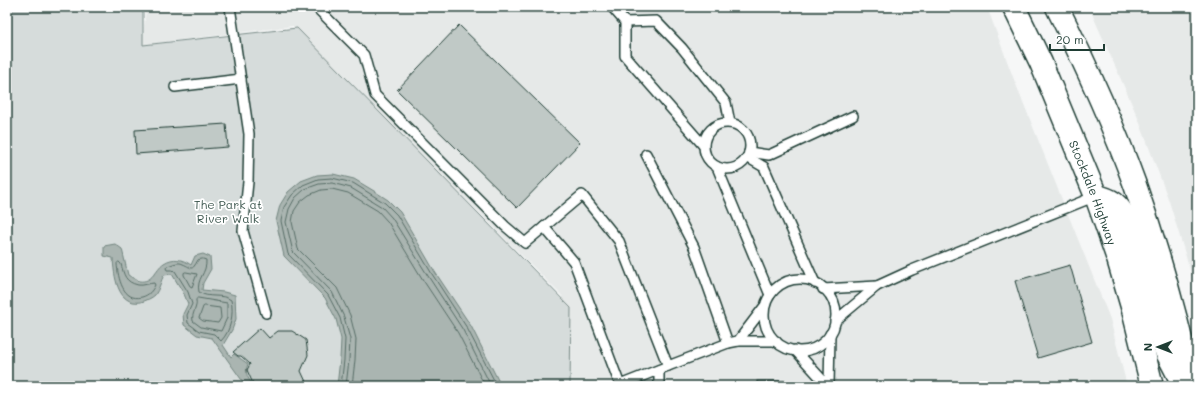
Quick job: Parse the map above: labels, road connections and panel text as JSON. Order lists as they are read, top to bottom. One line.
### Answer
{"streets":{"main road":["Stockdale Highway"]},"parks":["The Park at River Walk"],"scale_bar":"20 m","north":"left"}
